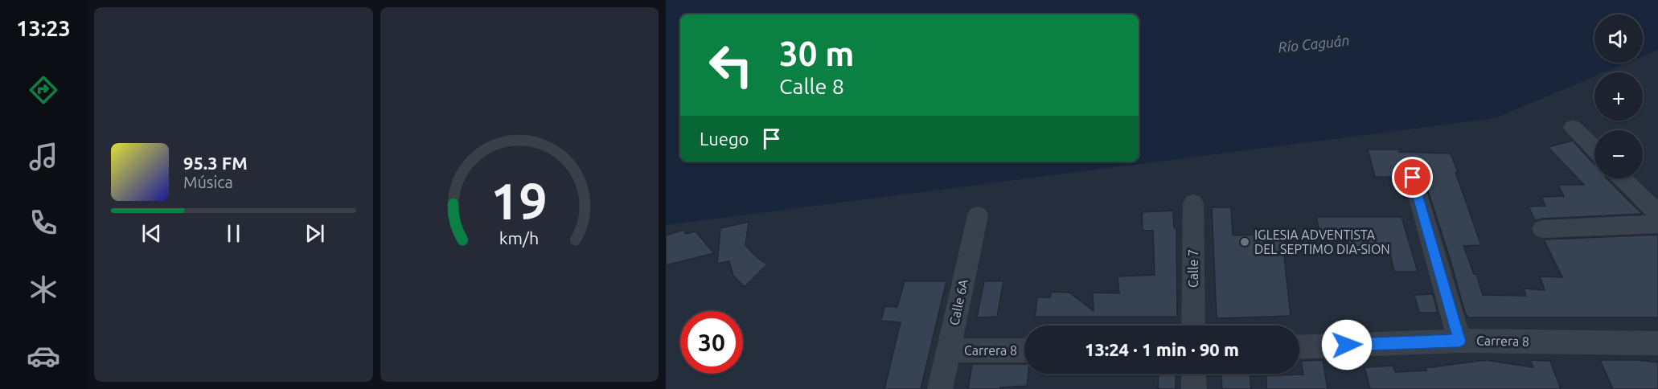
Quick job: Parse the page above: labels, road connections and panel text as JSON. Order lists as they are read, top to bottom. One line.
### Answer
{"streets":{"street":["Calle 7","Calle 6A","Carrera 8"]},"crossings":[["Calle 6A","Carrera 8"]],"water":["Río Caguán"],"places":["IGLESIA ADVENTISTA DEL SEPTIMO DIA-SION"],"page":{"tabs":"13:23","map_buttons":["+","−"],"turn":["30 m","Calle 8"],"then":"Luego","song":["95.3 FM","Música"],"limit":"30","trip":"13:24 · 1 min · 90 m","gauge":["19","km/h"]}}
